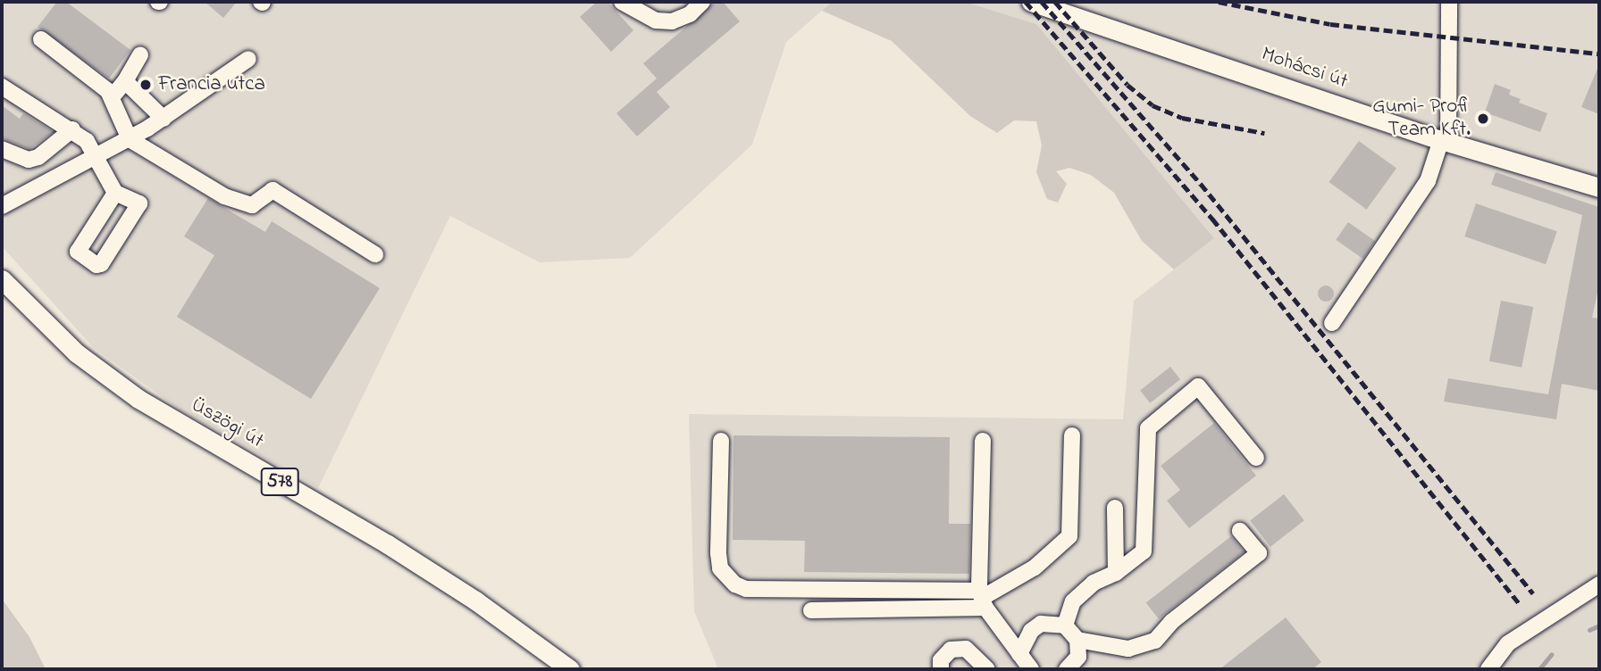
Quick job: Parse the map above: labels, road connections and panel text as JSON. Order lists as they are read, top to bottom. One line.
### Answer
{"streets":{"main road":["Mohácsi út","Üszögi út","578"]},"places":["Francia utca","Gumi- Profi Team Kft."]}
